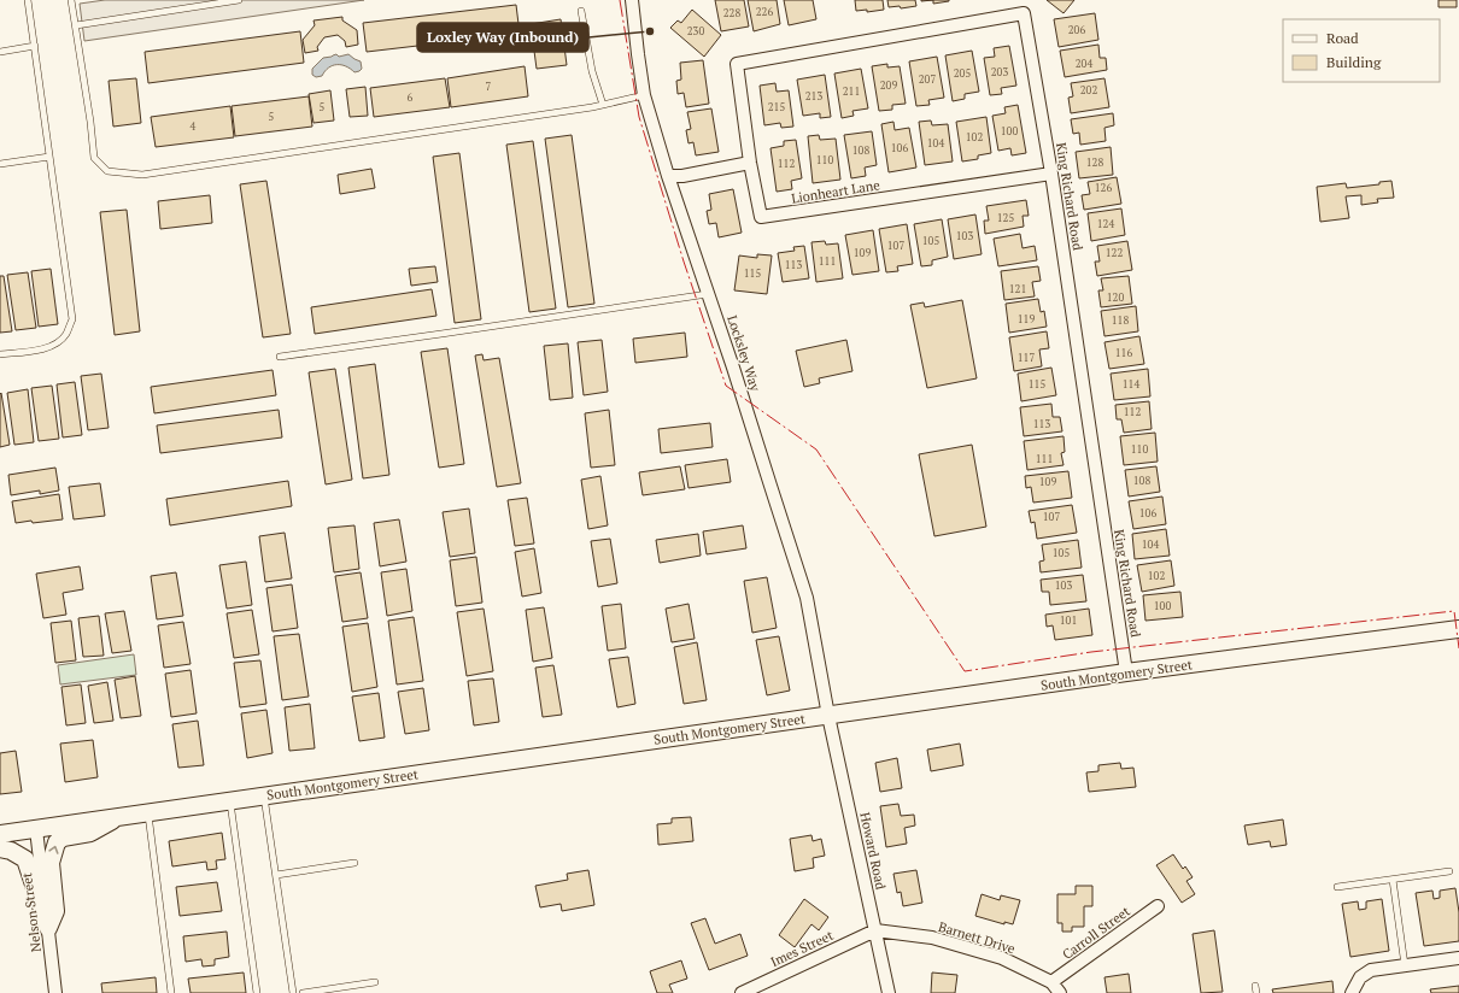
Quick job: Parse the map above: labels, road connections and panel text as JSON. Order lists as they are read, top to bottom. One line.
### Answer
{"streets":{"street":["Lionheart Lane","King Richard Road","Locksley Way","South Montgomery Street","Howard Road","Nelson Street","Carroll Street","Barnett Drive","Imes Street"]},"crossings":[["Lionheart Lane","King Richard Road"],["King Richard Road","South Montgomery Street"],["Locksley Way","South Montgomery Street"],["Locksley Way","Howard Road"],["South Montgomery Street","Howard Road"],["South Montgomery Street","Nelson Street"],["Howard Road","Barnett Drive"],["Howard Road","Imes Street"],["Carroll Street","Barnett Drive"],["Barnett Drive","Imes Street"]],"places":["Loxley Way (Inbound)"],"house_numbers":["226","228","206","230","204","203","205","207","209","7","202","211","213","6","5","215","5","4","100","102","104","106","108","110","128","112","126","125","124","103","105","107","109","122","111","113","115","121","120","119","118","116","117","115","114","112","113","110","111","108","109","106","107","104","105","102","103","100","101"],"legend":["Road","Building"]}
